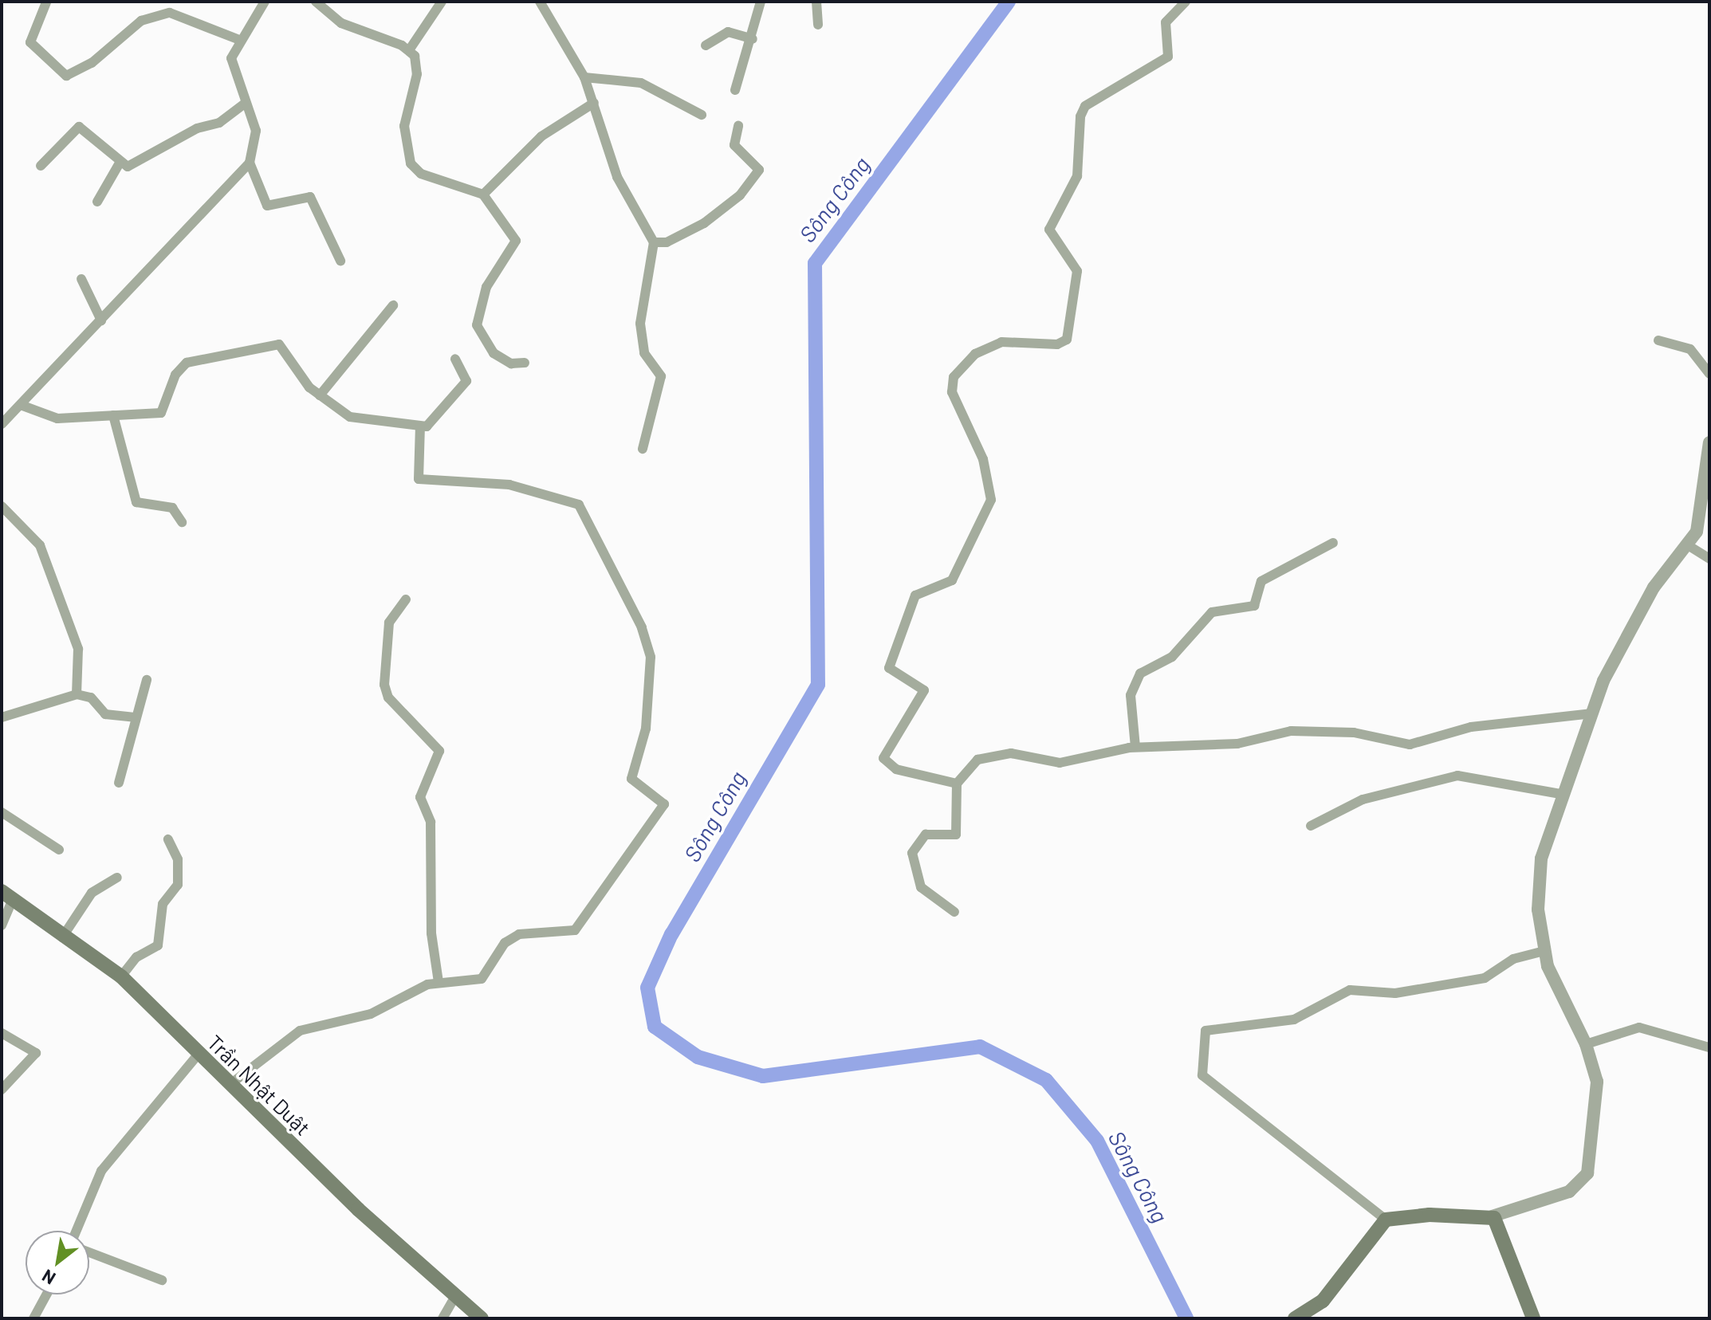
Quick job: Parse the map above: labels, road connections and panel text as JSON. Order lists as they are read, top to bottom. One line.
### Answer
{"streets":{"main road":["Trần Nhật Duật"]},"water":["Sông Công"],"north":"bottom left"}
